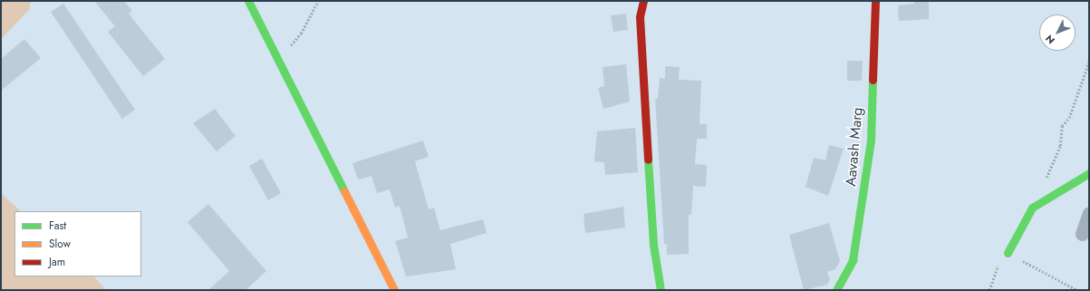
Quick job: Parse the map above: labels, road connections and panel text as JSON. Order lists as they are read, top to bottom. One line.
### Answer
{"streets":{"street":["Aavash Marg"]},"legend":["Fast","Slow","Jam"],"north":"bottom left"}
